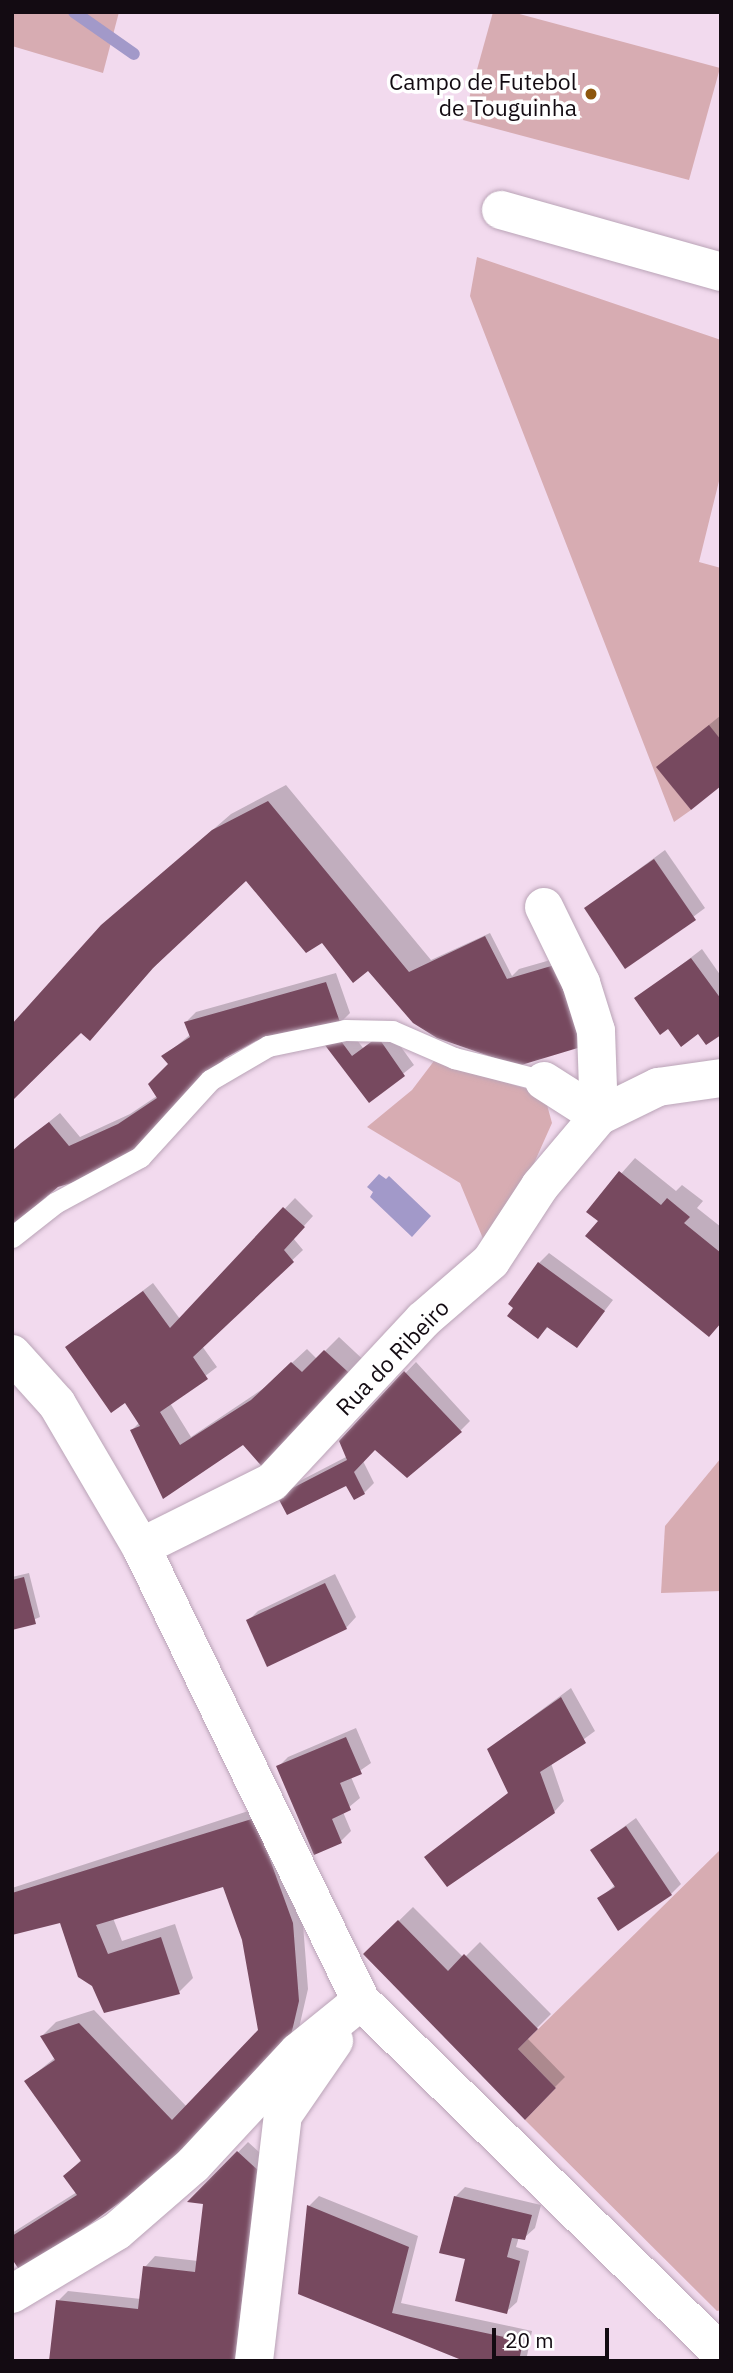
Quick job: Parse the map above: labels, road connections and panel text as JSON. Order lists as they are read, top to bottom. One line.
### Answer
{"streets":{"street":["Rua do Ribeiro"]},"places":["Campo de Futebol de Touguinha"],"scale_bar":"20 m"}
